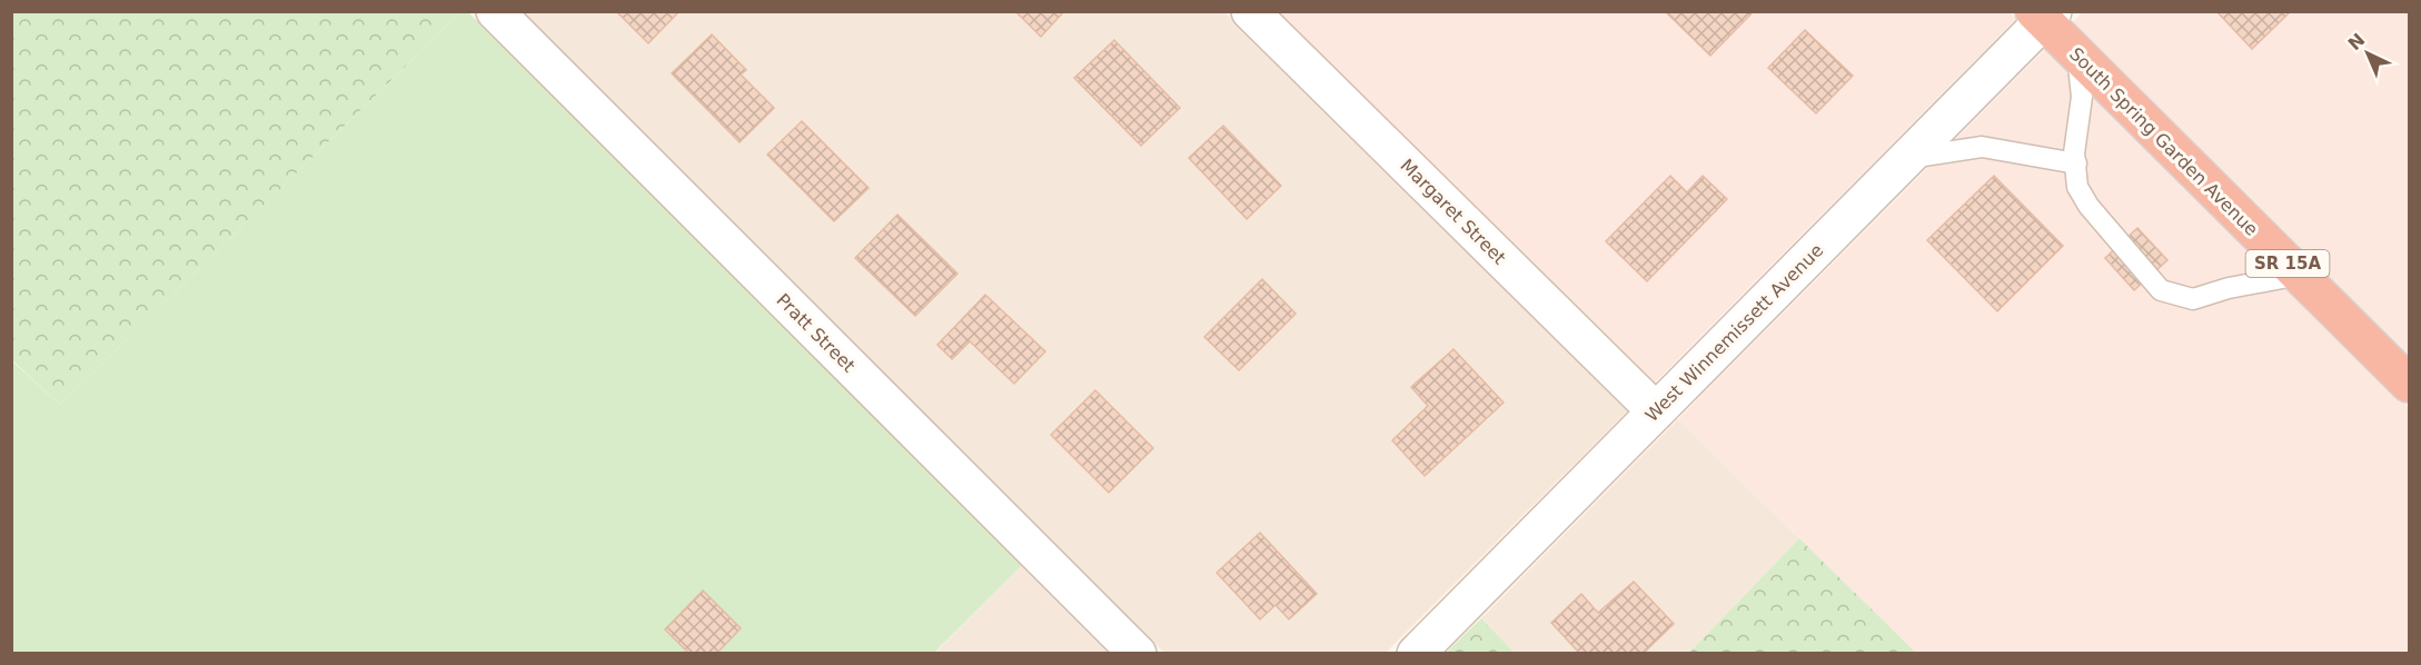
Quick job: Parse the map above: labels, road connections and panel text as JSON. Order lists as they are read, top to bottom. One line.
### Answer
{"streets":{"highway":["South Spring Garden Avenue","SR 15A"],"street":["Margaret Street","Pratt Street","West Winnemissett Avenue"]},"crossings":[["South Spring Garden Avenue","West Winnemissett Avenue"],["Margaret Street","West Winnemissett Avenue"]],"north":"top left"}
